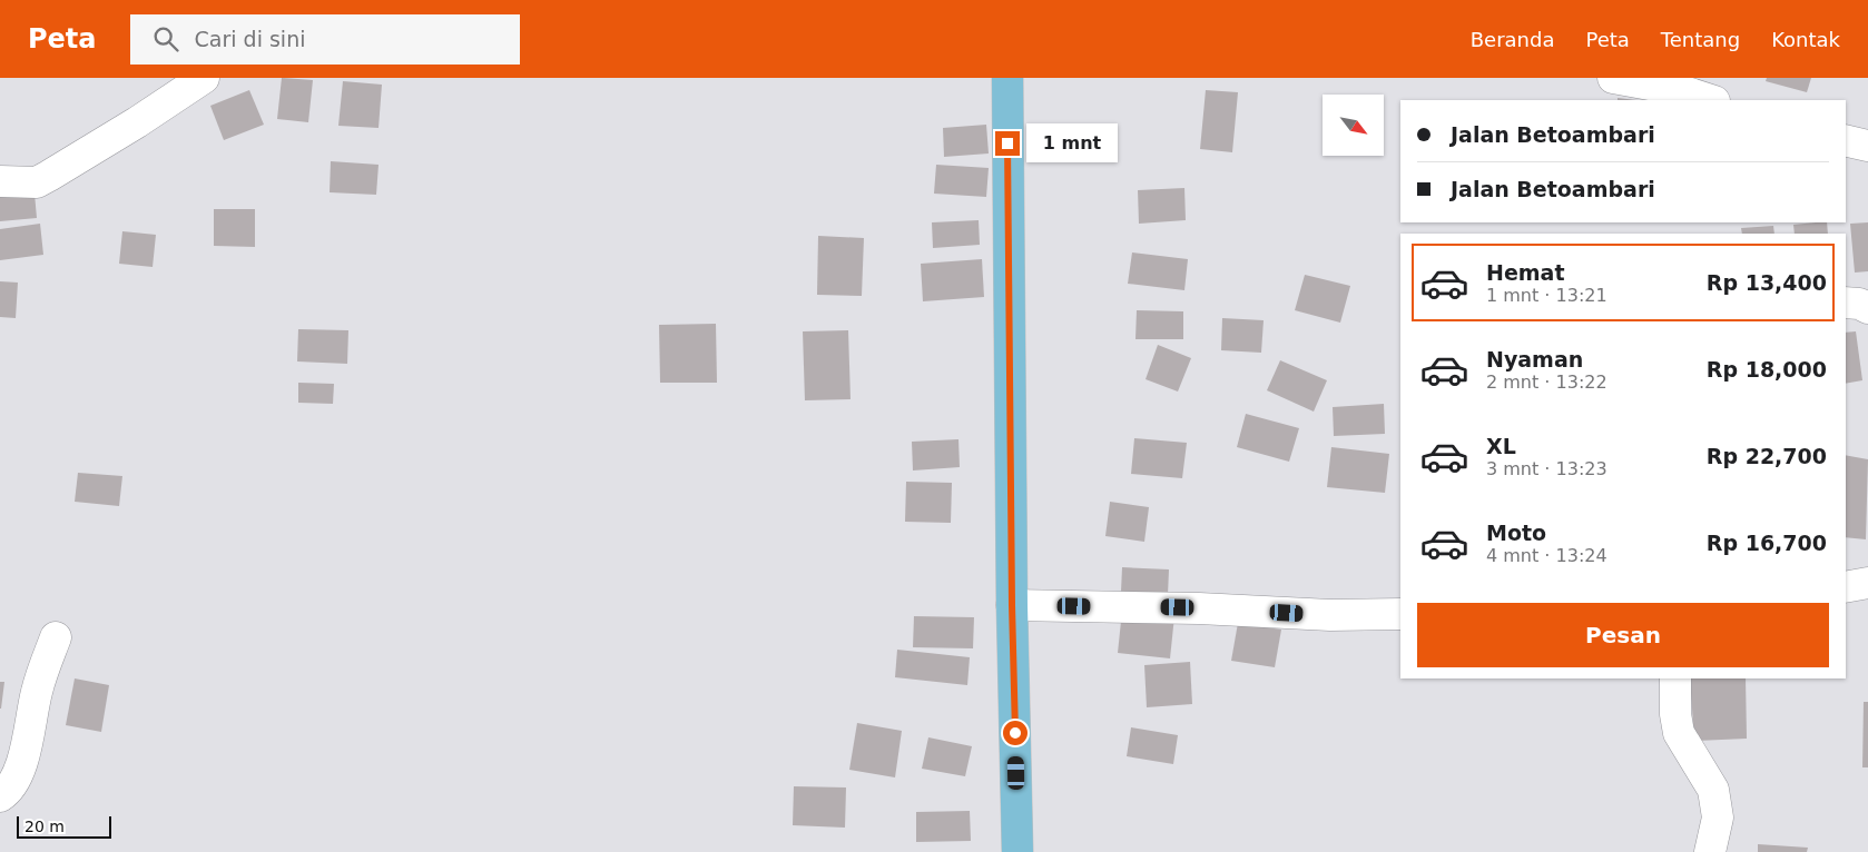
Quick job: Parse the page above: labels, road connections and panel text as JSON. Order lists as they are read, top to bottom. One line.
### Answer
{"scale_bar":"20 m","north":"bottom right","page":{"header":"Peta","search":"Cari di sini","nav":["Beranda","Peta","Tentang","Kontak"],"banner":["Jalan Betoambari","Jalan Betoambari"],"bubble":"1 mnt","list":[{"name":"Hemat","note":"1 mnt · 13:21","value":"Rp 13,400"},{"name":"Nyaman","note":"2 mnt · 13:22","value":"Rp 18,000"},{"name":"XL","note":"3 mnt · 13:23","value":"Rp 22,700"},{"name":"Moto","note":"4 mnt · 13:24","value":"Rp 16,700"}],"buttons":"Pesan","scale":"20 m"}}
